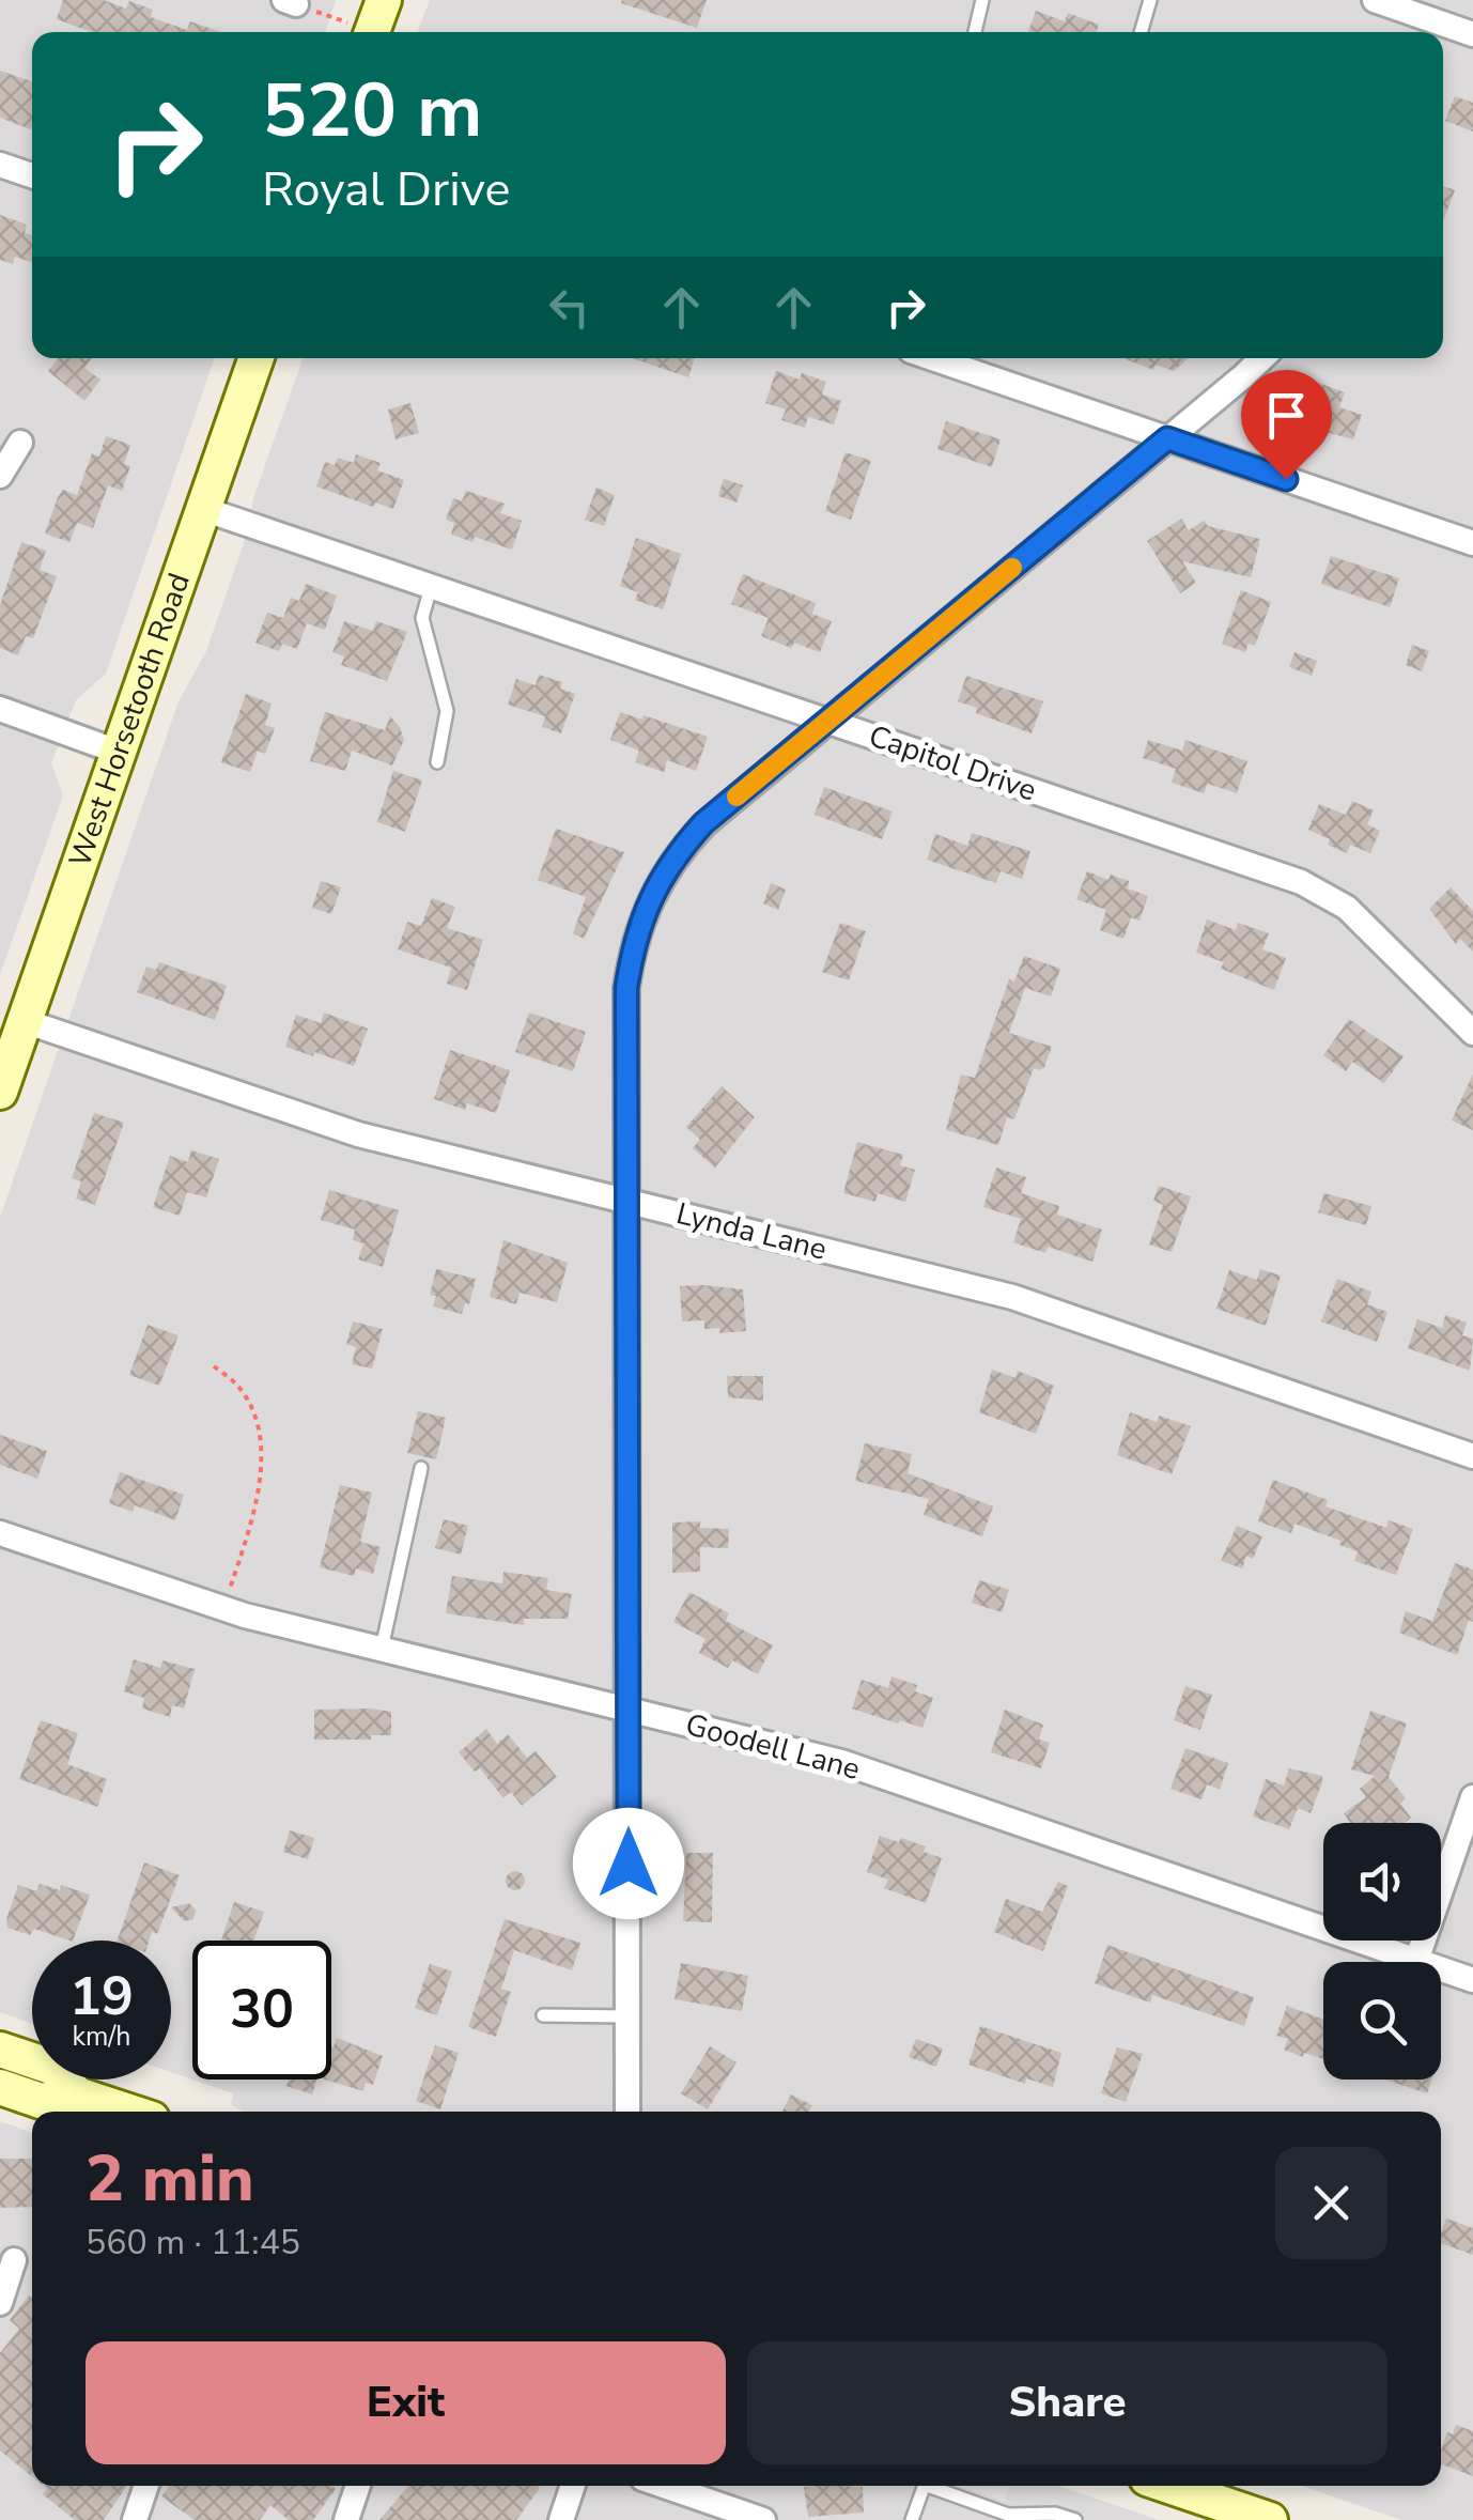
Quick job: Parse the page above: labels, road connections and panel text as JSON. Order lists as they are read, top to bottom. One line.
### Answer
{"streets":{"main road":["West Horsetooth Road"],"street":["Capitol Drive","Lynda Lane","Goodell Lane"]},"crossings":[["West Horsetooth Road","Capitol Drive"],["West Horsetooth Road","Lynda Lane"]],"page":{"turn":["520 m","Royal Drive"],"speed":"19 km/h","limit":"30","heading":["2 min","560 m · 11:45"],"buttons":["Exit","Share"]}}
